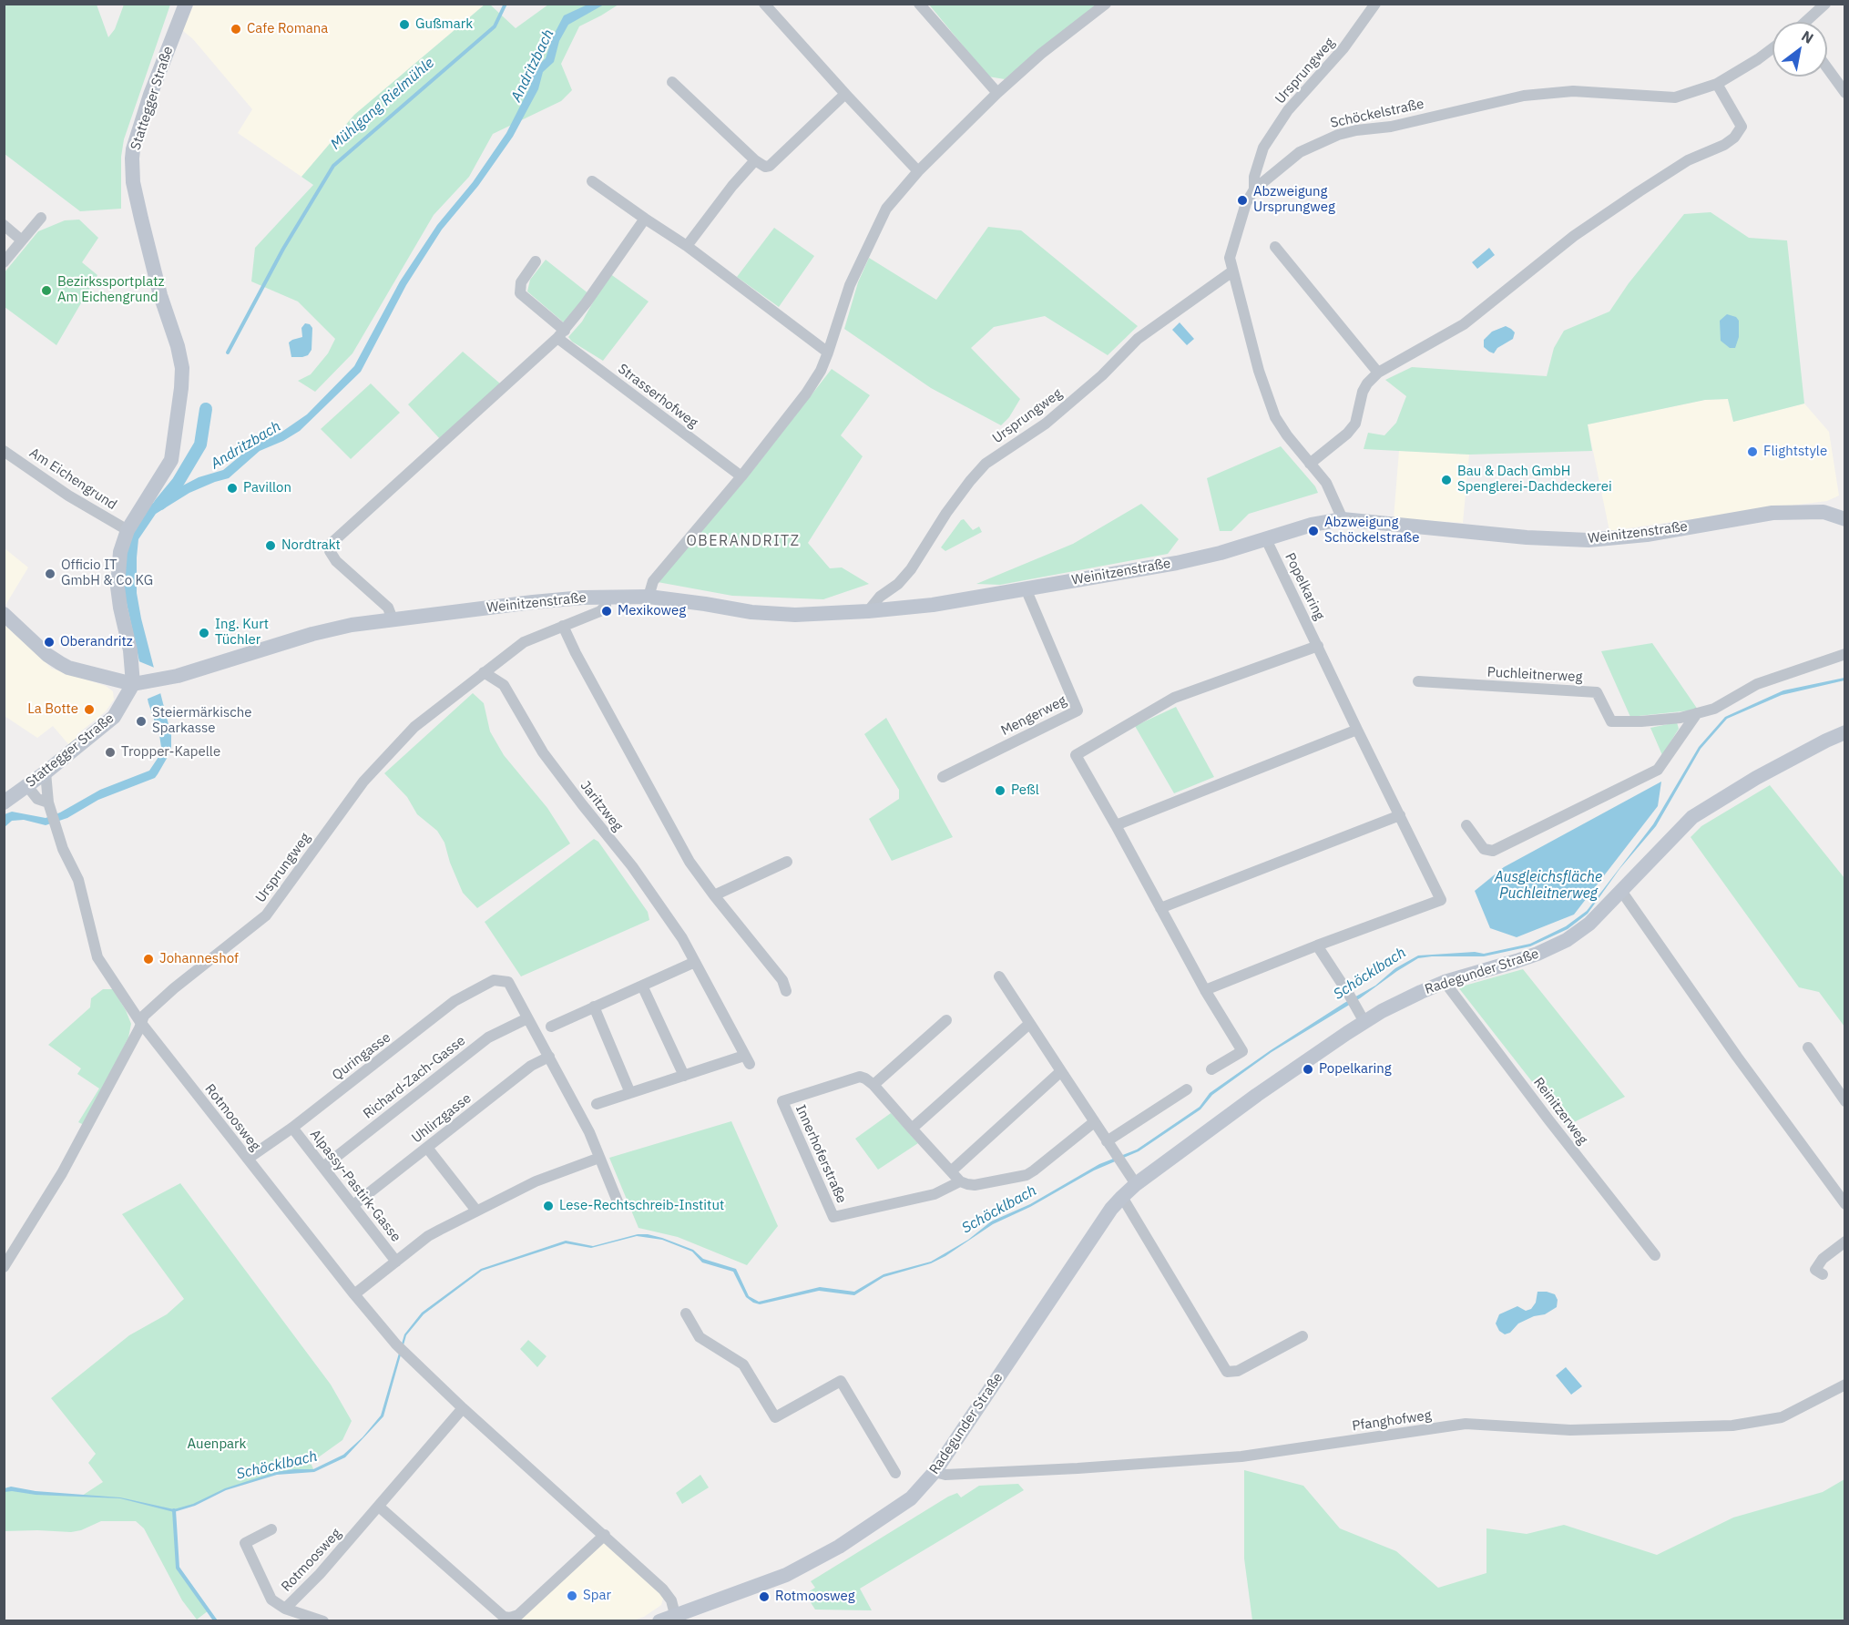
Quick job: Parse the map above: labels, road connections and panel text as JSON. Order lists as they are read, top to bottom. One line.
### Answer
{"streets":{"main road":["Stattegger Straße","Weinitzenstraße","Radegunder Straße"],"street":["Ursprungweg","Schöckelstraße","Strasserhofweg","Am Eichengrund","Popelkaring","Puchleitnerweg","Mengerweg","Jaritzweg","Quringasse","Richard-Zach-Gasse","Reinitzerweg","Rotmoosweg","Uhlirzgasse","Innerhoferstraße","Alpassy-Pastirk-Gasse","Pfanghofweg"]},"crossings":[["Ursprungweg","Schöckelstraße"],["Ursprungweg","Weinitzenstraße"],["Ursprungweg","Jaritzweg"],["Ursprungweg","Rotmoosweg"],["Stattegger Straße","Am Eichengrund"],["Stattegger Straße","Weinitzenstraße"],["Stattegger Straße","Rotmoosweg"],["Schöckelstraße","Weinitzenstraße"],["Weinitzenstraße","Popelkaring"],["Weinitzenstraße","Mengerweg"],["Radegunder Straße","Reinitzerweg"],["Radegunder Straße","Rotmoosweg"],["Radegunder Straße","Pfanghofweg"],["Quringasse","Richard-Zach-Gasse"],["Quringasse","Rotmoosweg"],["Quringasse","Alpassy-Pastirk-Gasse"],["Richard-Zach-Gasse","Alpassy-Pastirk-Gasse"],["Uhlirzgasse","Alpassy-Pastirk-Gasse"]],"districts":["OBERANDRITZ"],"water":["Andritzbach","Mühlgang Rielmühle","Ausgleichsfläche Puchleitnerweg","Schöcklbach"],"parks":["Auenpark"],"places":["Gußmark","Cafe Romana","Abzweigung Ursprungweg","Bezirkssportplatz Am Eichengrund","Flightstyle","Bau & Dach GmbH Spenglerei-Dachdeckerei","Pavillon","Abzweigung Schöckelstraße","Nordtrakt","Officio IT GmbH & Co KG","Mexikoweg","Ing. Kurt Tüchler","Oberandritz","La Botte","Steiermärkische Sparkasse","Tropper-Kapelle","Peßl","Johanneshof","Popelkaring","Lese-Rechtschreib-Institut","Spar","Rotmoosweg"],"north":"top right"}
